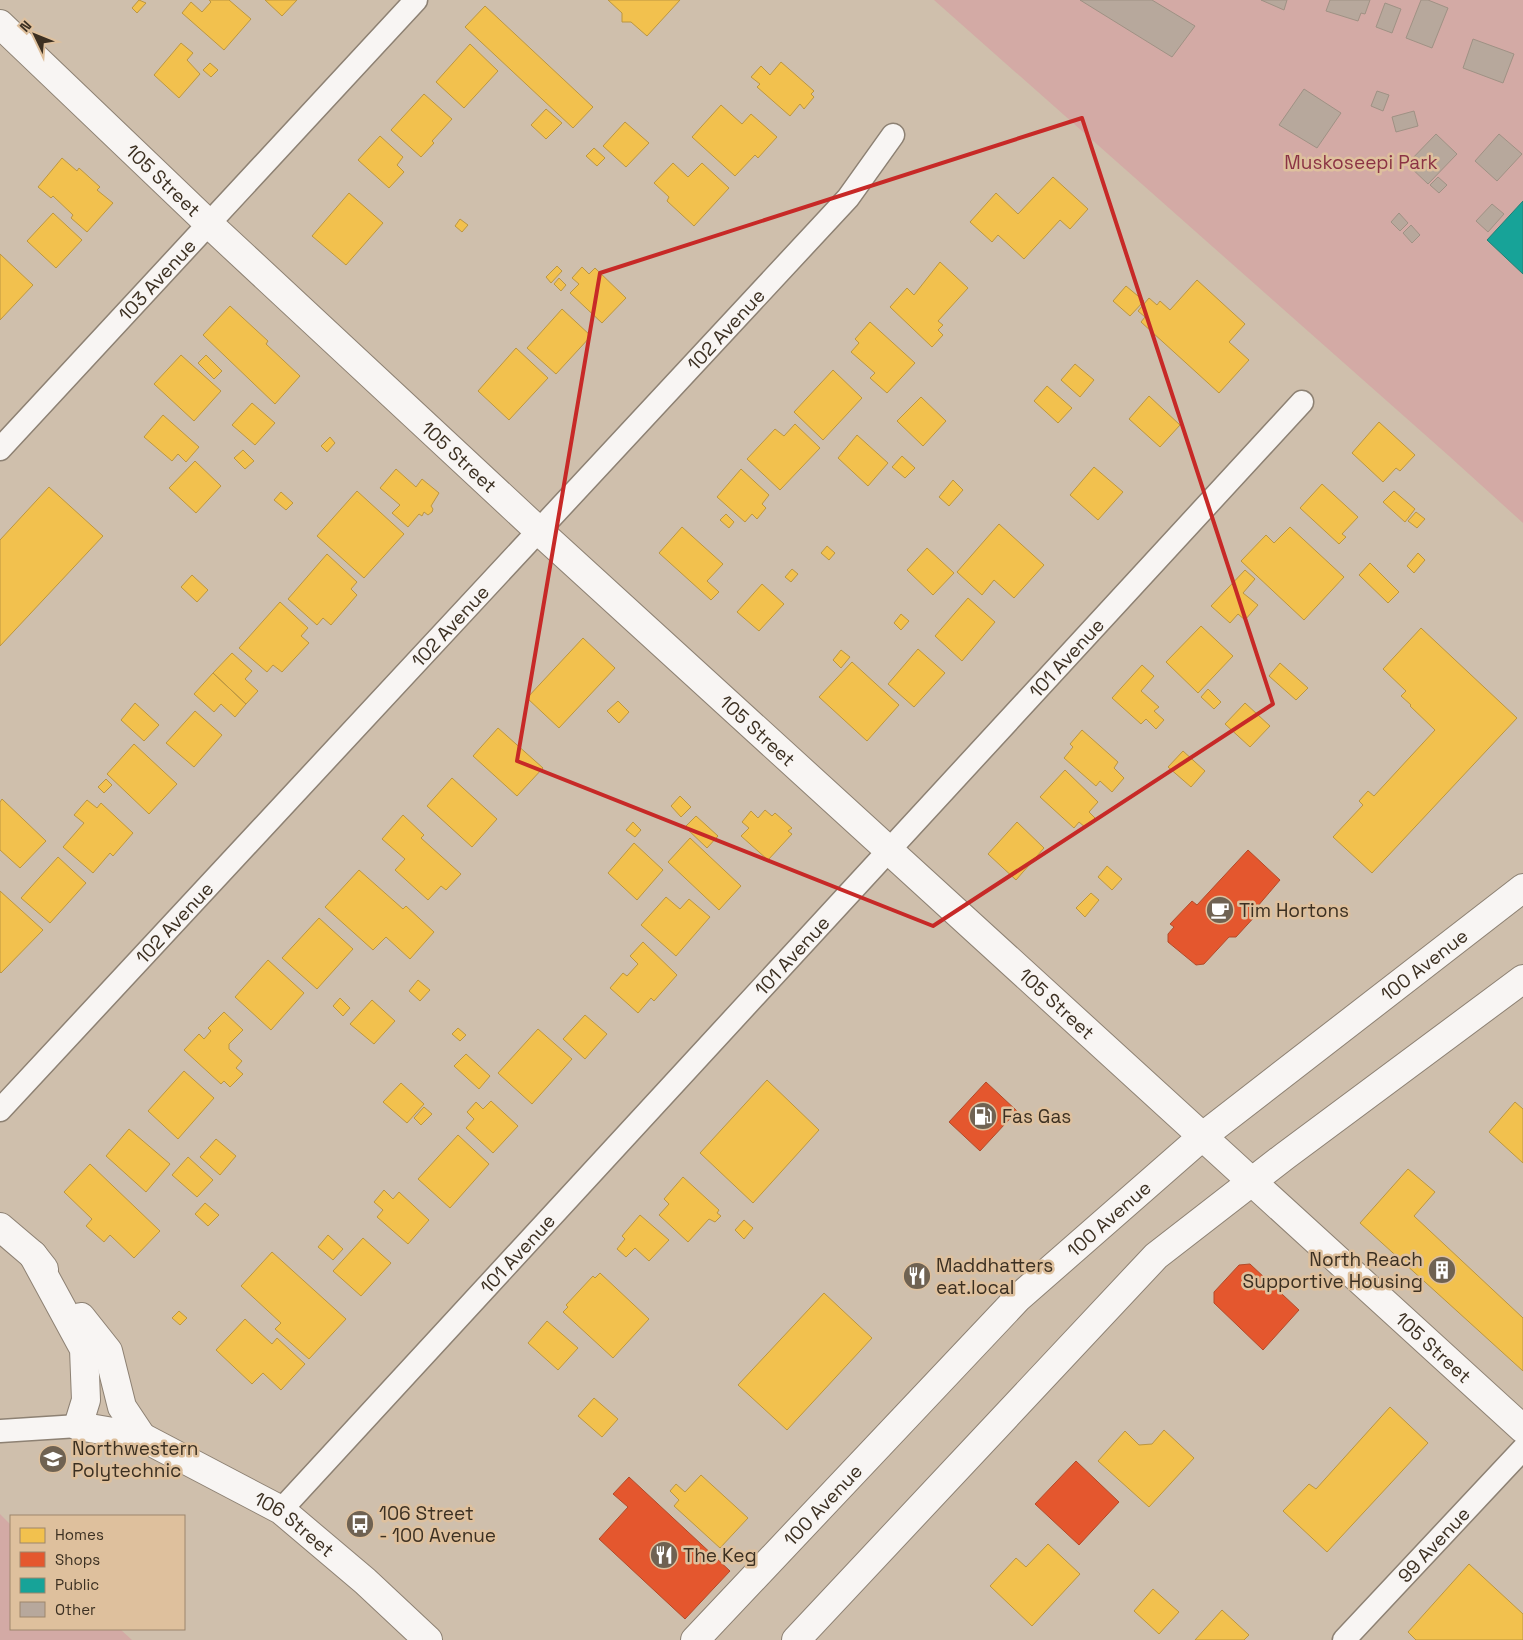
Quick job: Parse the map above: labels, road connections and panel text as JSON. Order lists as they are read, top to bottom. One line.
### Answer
{"streets":{"street":["105 Street","103 Avenue","102 Avenue","101 Avenue","100 Avenue","106 Street","99 Avenue"]},"crossings":[["105 Street","103 Avenue"],["105 Street","102 Avenue"],["105 Street","101 Avenue"],["105 Street","100 Avenue"],["101 Avenue","106 Street"]],"parks":["Muskoseepi Park"],"places":{"cafe":["Tim Hortons"],"fuel station":["Fas Gas"],"building":["North Reach Supportive Housing"],"restaurant":["Maddhatters eat.local","The Keg"],"school or university":["Northwestern Polytechnic"],"bus stop":["106 Street - 100 Avenue"]},"legend":["Homes","Shops","Public","Other"],"north":"top left"}
